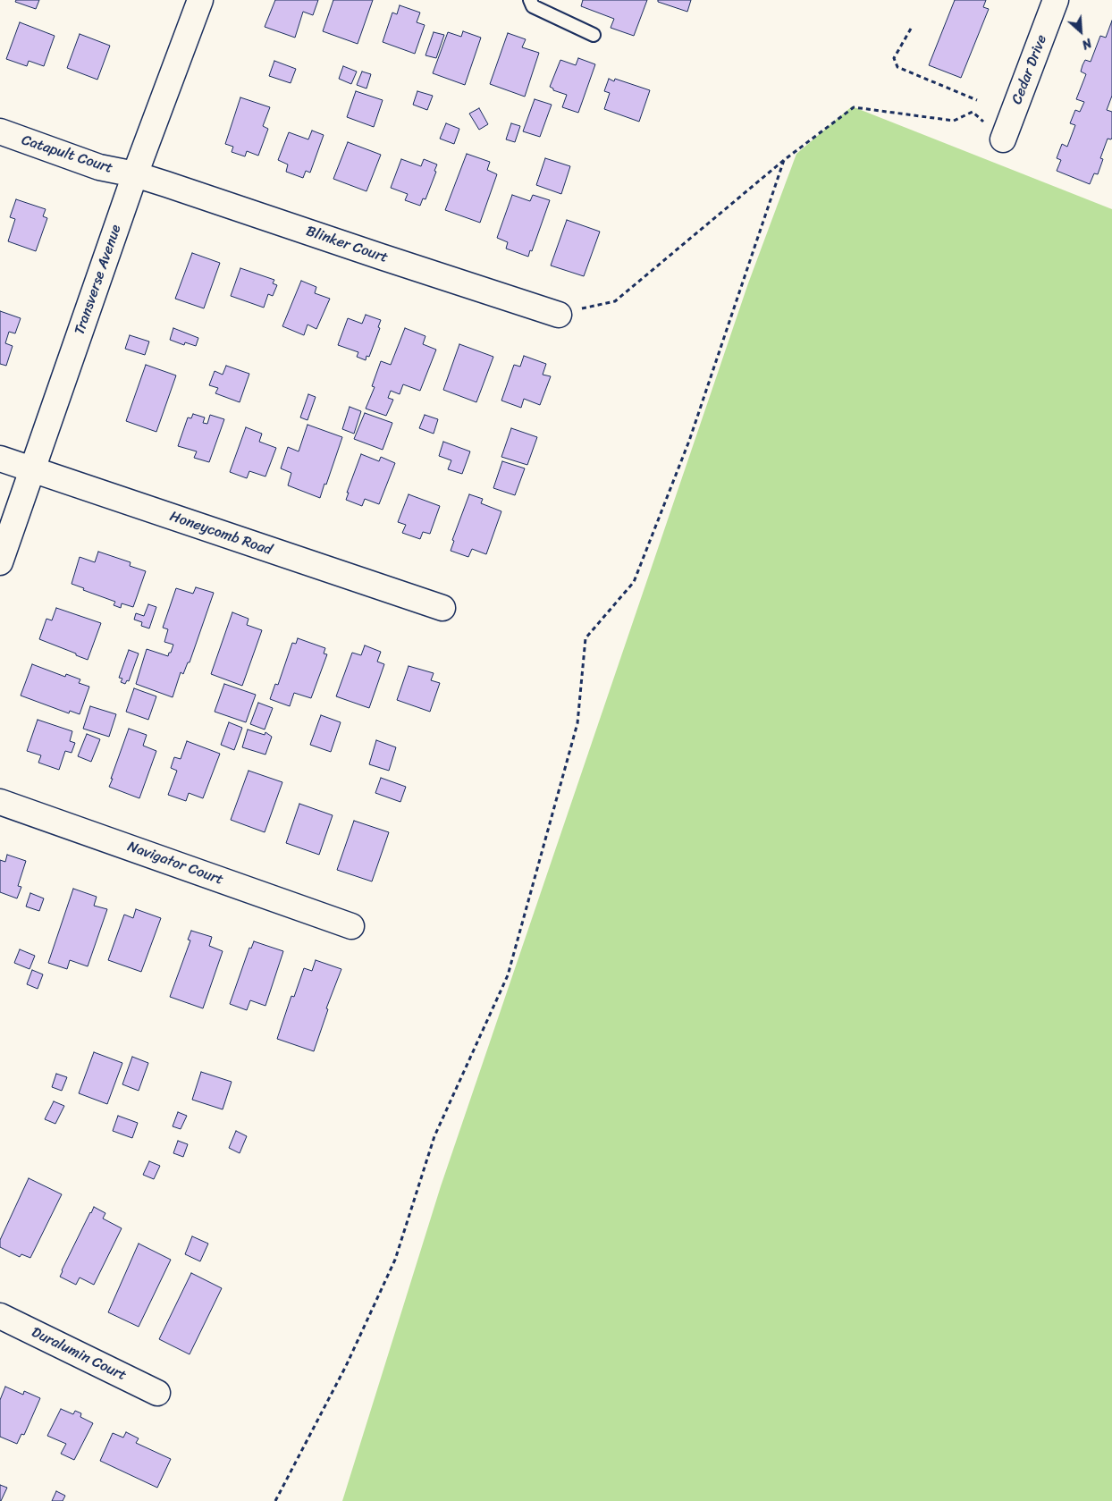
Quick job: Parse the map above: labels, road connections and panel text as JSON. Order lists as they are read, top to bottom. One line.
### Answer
{"streets":{"street":["Cedar Drive","Catapult Court","Blinker Court","Transverse Avenue","Honeycomb Road","Navigator Court","Duralumin Court"]},"crossings":[["Catapult Court","Blinker Court"],["Catapult Court","Transverse Avenue"],["Blinker Court","Transverse Avenue"],["Transverse Avenue","Honeycomb Road"]],"north":"bottom right"}
